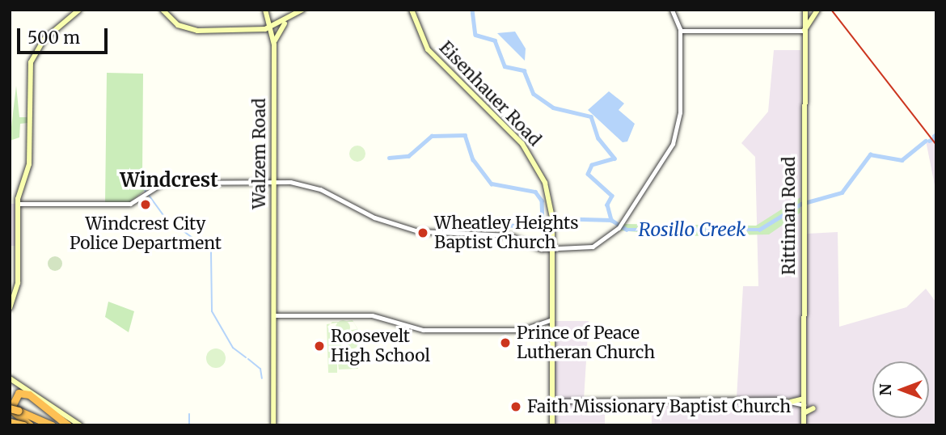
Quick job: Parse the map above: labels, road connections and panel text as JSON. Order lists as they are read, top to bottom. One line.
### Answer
{"streets":{"main road":["Eisenhauer Road","Walzem Road","Rittiman Road"]},"districts":["Windcrest"],"water":["Rosillo Creek"],"places":["Windcrest City Police Department","Wheatley Heights Baptist Church","Prince of Peace Lutheran Church","Roosevelt High School","Faith Missionary Baptist Church"],"scale_bar":"500 m","north":"left"}
